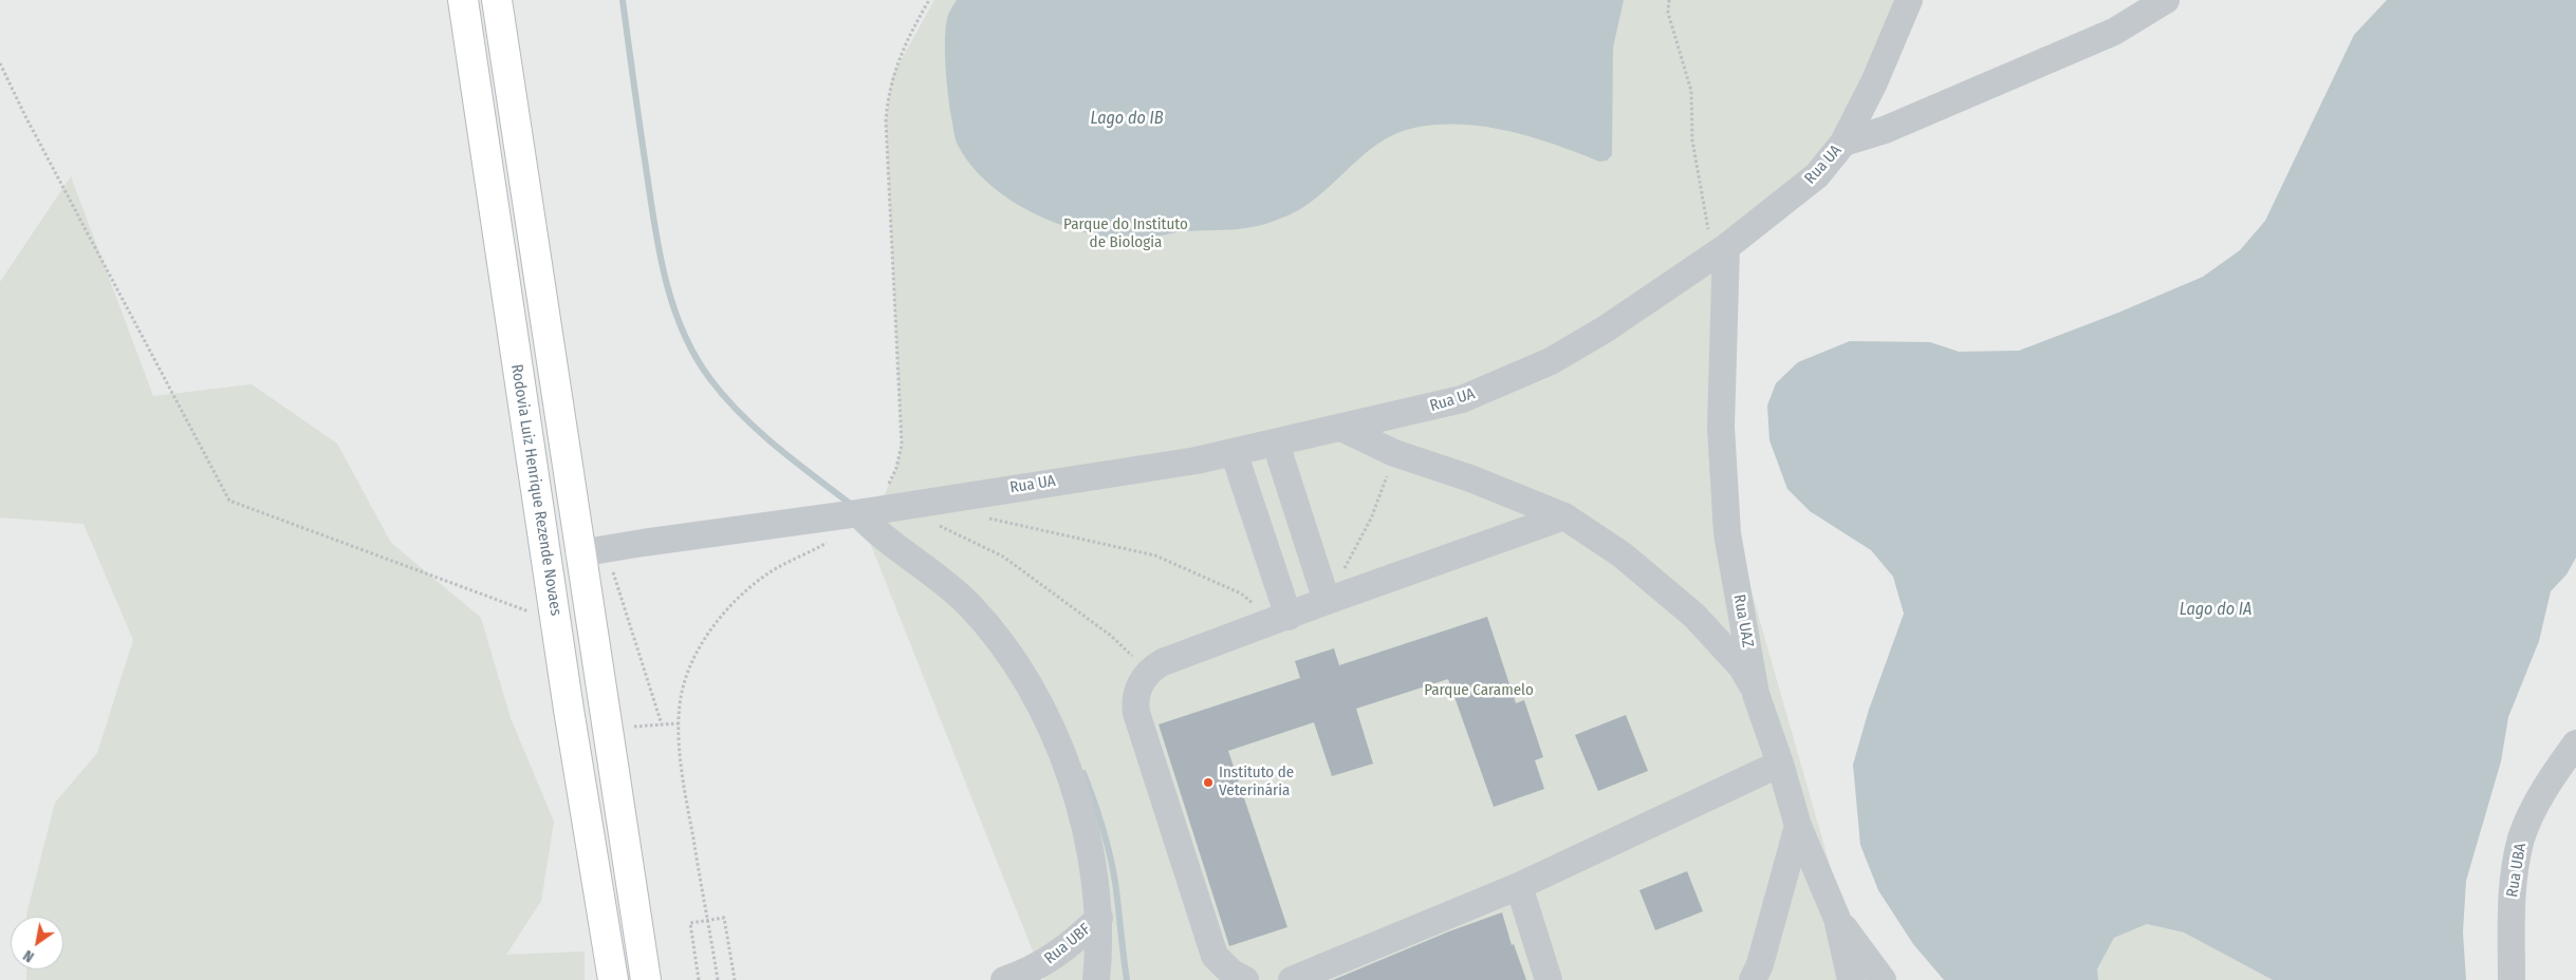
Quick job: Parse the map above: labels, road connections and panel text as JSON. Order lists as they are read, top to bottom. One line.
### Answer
{"streets":{"highway":["Rodovia Luiz Henrique Rezende Novaes"],"lane":["Rua UA","Rua UAZ","Rua UBA","Rua UBF"]},"crossings":[["Rua UA","Rodovia Luiz Henrique Rezende Novaes"],["Rua UA","Rua UAZ"]],"water":["Lago do IB","Lago do IA"],"parks":["Parque do Instituto de Biologia","Parque Caramelo"],"places":["Instituto de Veterinária"],"north":"bottom left"}
